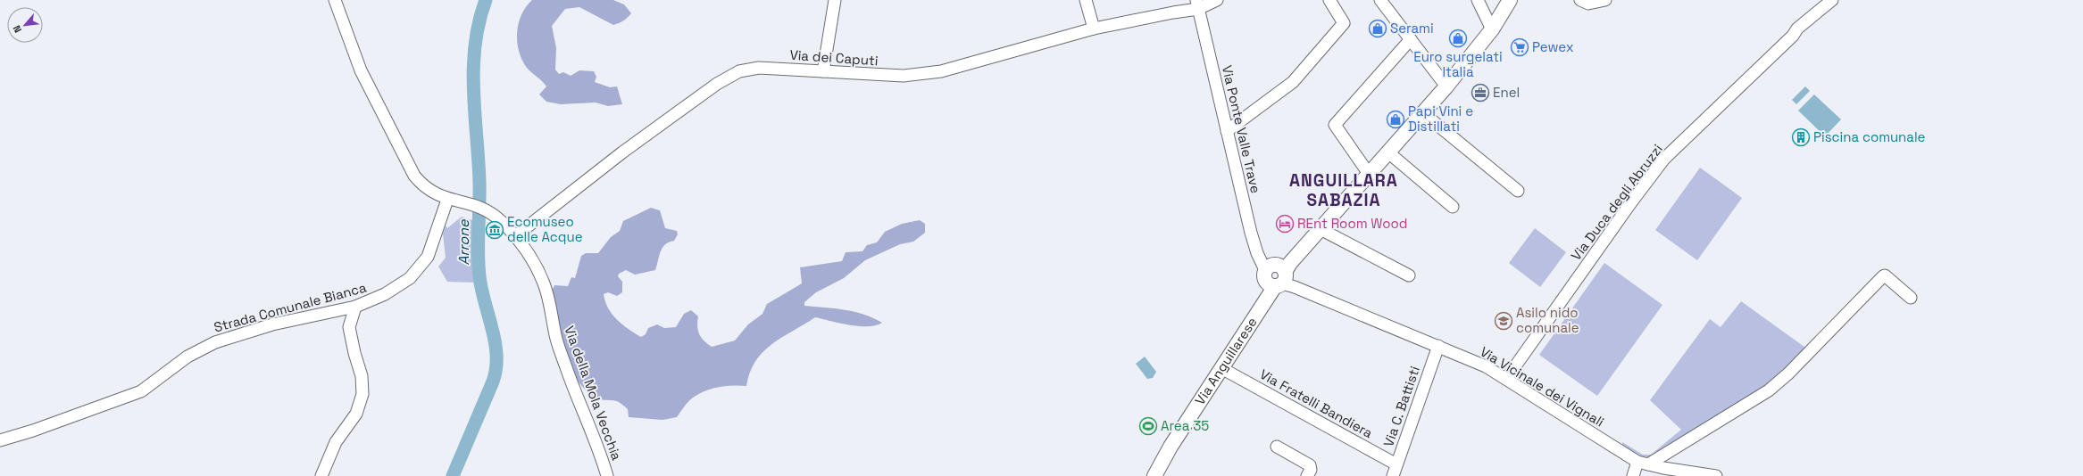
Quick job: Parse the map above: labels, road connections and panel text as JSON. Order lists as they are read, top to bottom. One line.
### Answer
{"streets":{"main road":["Via Anguillarese"],"street":["Via dei Caputi","Via Ponte Valle Trave","Via Duca degli Abruzzi","Strada Comunale Bianca","Via Vicinale dei Vignali","Via della Mola Vecchia","Via Fratelli Bandiera","Via C. Battisti"]},"crossings":[["Via dei Caputi","Via Ponte Valle Trave"],["Via dei Caputi","Via della Mola Vecchia"],["Via Ponte Valle Trave","Via Anguillarese"],["Via Ponte Valle Trave","Via Vicinale dei Vignali"],["Via Duca degli Abruzzi","Via Vicinale dei Vignali"],["Strada Comunale Bianca","Via della Mola Vecchia"],["Via Anguillarese","Via Vicinale dei Vignali"],["Via Anguillarese","Via Fratelli Bandiera"],["Via Vicinale dei Vignali","Via C. Battisti"],["Via Fratelli Bandiera","Via C. Battisti"]],"districts":["ANGUILLARA SABAZIA"],"water":["Arrone"],"places":{"shop":["Serami","Euro surgelati Italia","Papi Vini e Distillati"],"supermarket":["Pewex"],"office":["Enel"],"building":["Piscina comunale"],"hotel":["REnt Room Wood"],"museum":["Ecomuseo delle Acque"],"school or university":["Asilo nido comunale"],"sports":["Area 35"]},"north":"bottom left"}
